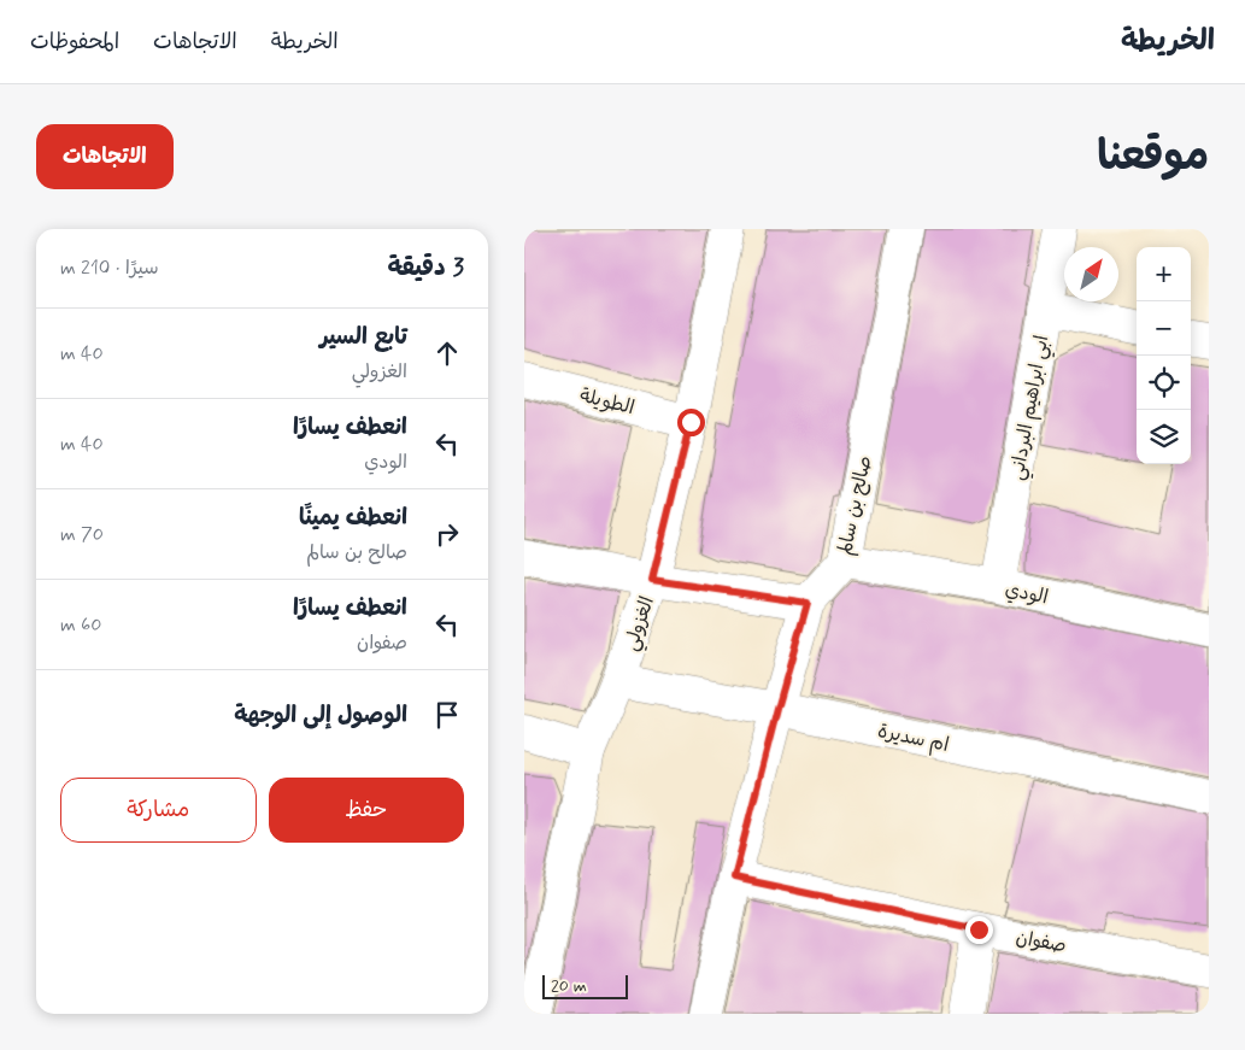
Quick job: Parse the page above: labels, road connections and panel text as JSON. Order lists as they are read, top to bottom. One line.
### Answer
{"streets":{"street":["الطويلة","ابي ابراهيم البرداني","صالح بن سالم","الودي","الغزولي","ام سديرة","صفوان"]},"crossings":[["الطويلة","الغزولي"],["ابي ابراهيم البرداني","الودي"],["صالح بن سالم","الودي"],["صالح بن سالم","ام سديرة"],["صالح بن سالم","صفوان"],["الغزولي","ام سديرة"]],"scale_bar":"20 m","north":"top right","page":{"header":"الخريطة","nav":["الخريطة","الاتجاهات","المحفوظات"],"title":"موقعنا","buttons":["الاتجاهات",["حفظ","مشاركة"]],"heading":["3 دقيقة","سيرًا · 210 m"],"map_buttons":["+","−"],"list":[["تابع السير","الغزولي","40 m"],["انعطف يسارًا","الودي","40 m"],["انعطف يمينًا","صالح بن سالم","70 m"],["انعطف يسارًا","صفوان","60 m"],"الوصول إلى الوجهة"],"scale":"20 m"}}
